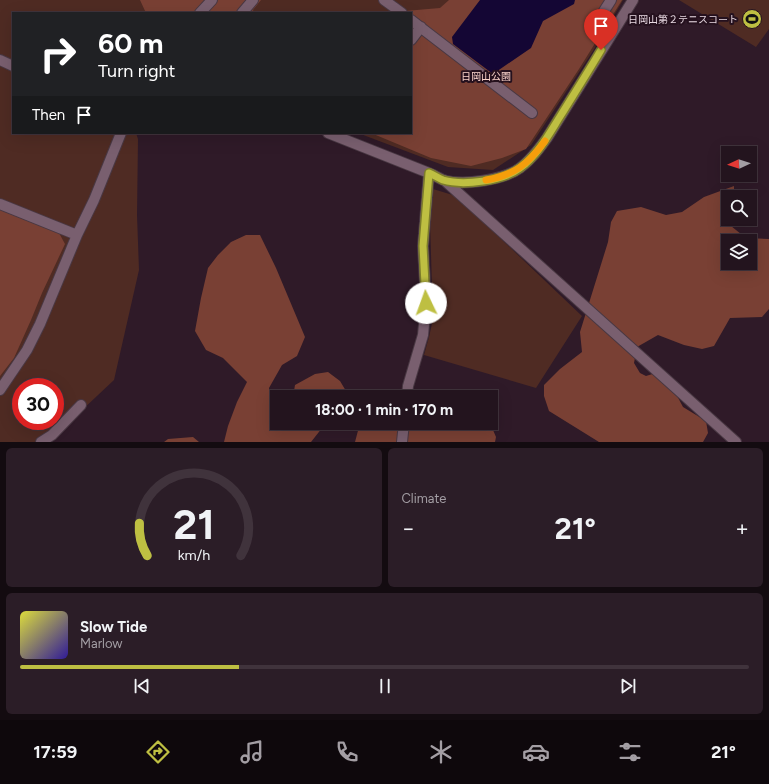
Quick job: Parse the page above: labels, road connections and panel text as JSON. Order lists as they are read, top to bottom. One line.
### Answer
{"parks":["日岡山公園"],"places":{"sports":["日岡山第２テニスコート"]},"north":"left","page":{"turn":["60 m","Turn right"],"then":"Then","limit":"30","trip":"18:00 · 1 min · 170 m","tile":"Climate","heat":["−","21°","+"],"song":["Slow Tide","Marlow"],"tabs":["17:59","21°"],"gauge":["21","km/h"]}}
